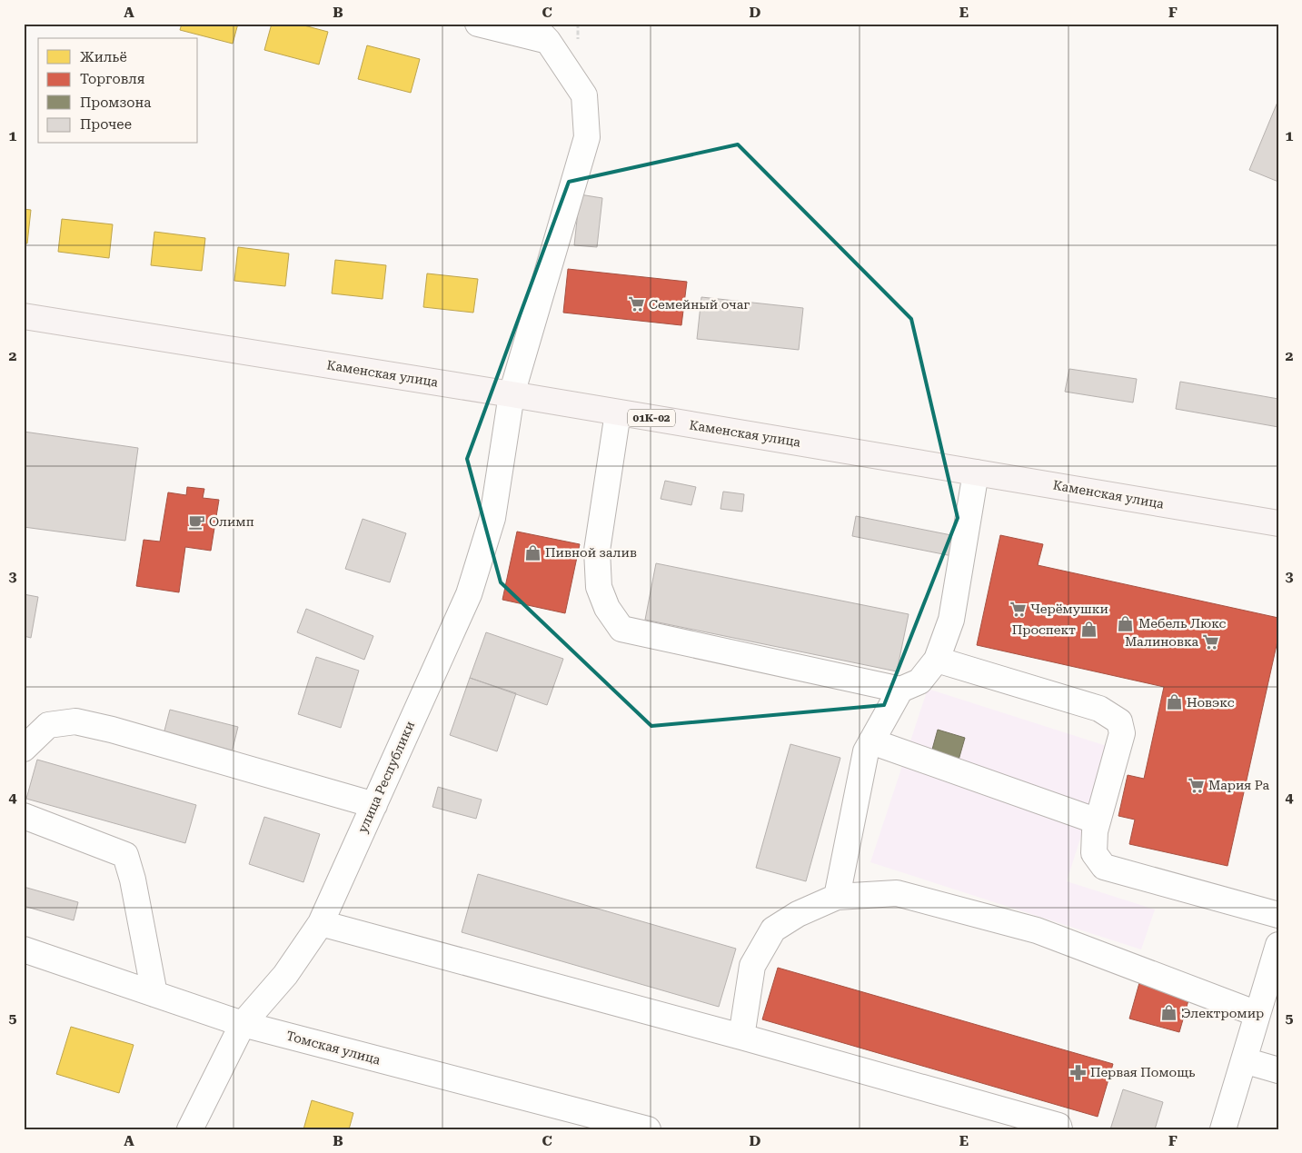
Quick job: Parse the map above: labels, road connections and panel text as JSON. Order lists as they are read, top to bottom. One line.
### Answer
{"streets":{"main road":["Каменская улица","01К-02"],"street":["улица Республики","Томская улица"]},"crossings":[["Каменская улица","улица Республики"],["улица Республики","Томская улица"]],"places":{"supermarket":["Семейный очаг","Черёмушки","Малиновка","Мария Ра"],"cafe":["Олимп"],"shop":["Пивной залив","Мебель Люкс","Проспект","Новэкс","Электромир"],"pharmacy":["Первая Помощь"]},"legend":["Жильё","Торговля","Промзона","Прочее"],"grid":{"columns":["A","B","C","D","E","F"],"rows":["1","2","3","4","5"]}}
